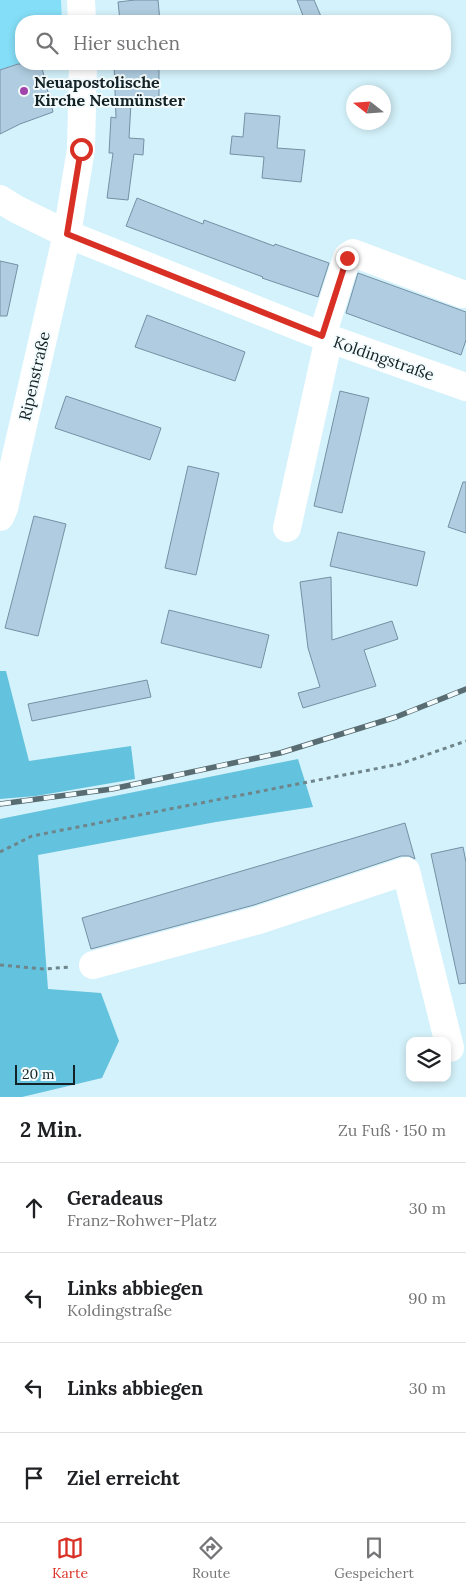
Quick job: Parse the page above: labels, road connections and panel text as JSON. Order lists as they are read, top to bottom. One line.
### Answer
{"streets":{"street":["Koldingstraße","Ripenstraße"]},"crossings":[["Koldingstraße","Ripenstraße"]],"places":["Neuapostolische Kirche Neumünster"],"scale_bar":"20 m","north":"left","page":{"search":"Hier suchen","scale":"20 m","heading":["2 Min.","Zu Fuß · 150 m"],"list":[["Geradeaus","Franz-Rohwer-Platz","30 m"],["Links abbiegen","Koldingstraße","90 m"],["Links abbiegen","30 m"],"Ziel erreicht"],"nav":["Karte","Route","Gespeichert"]}}
